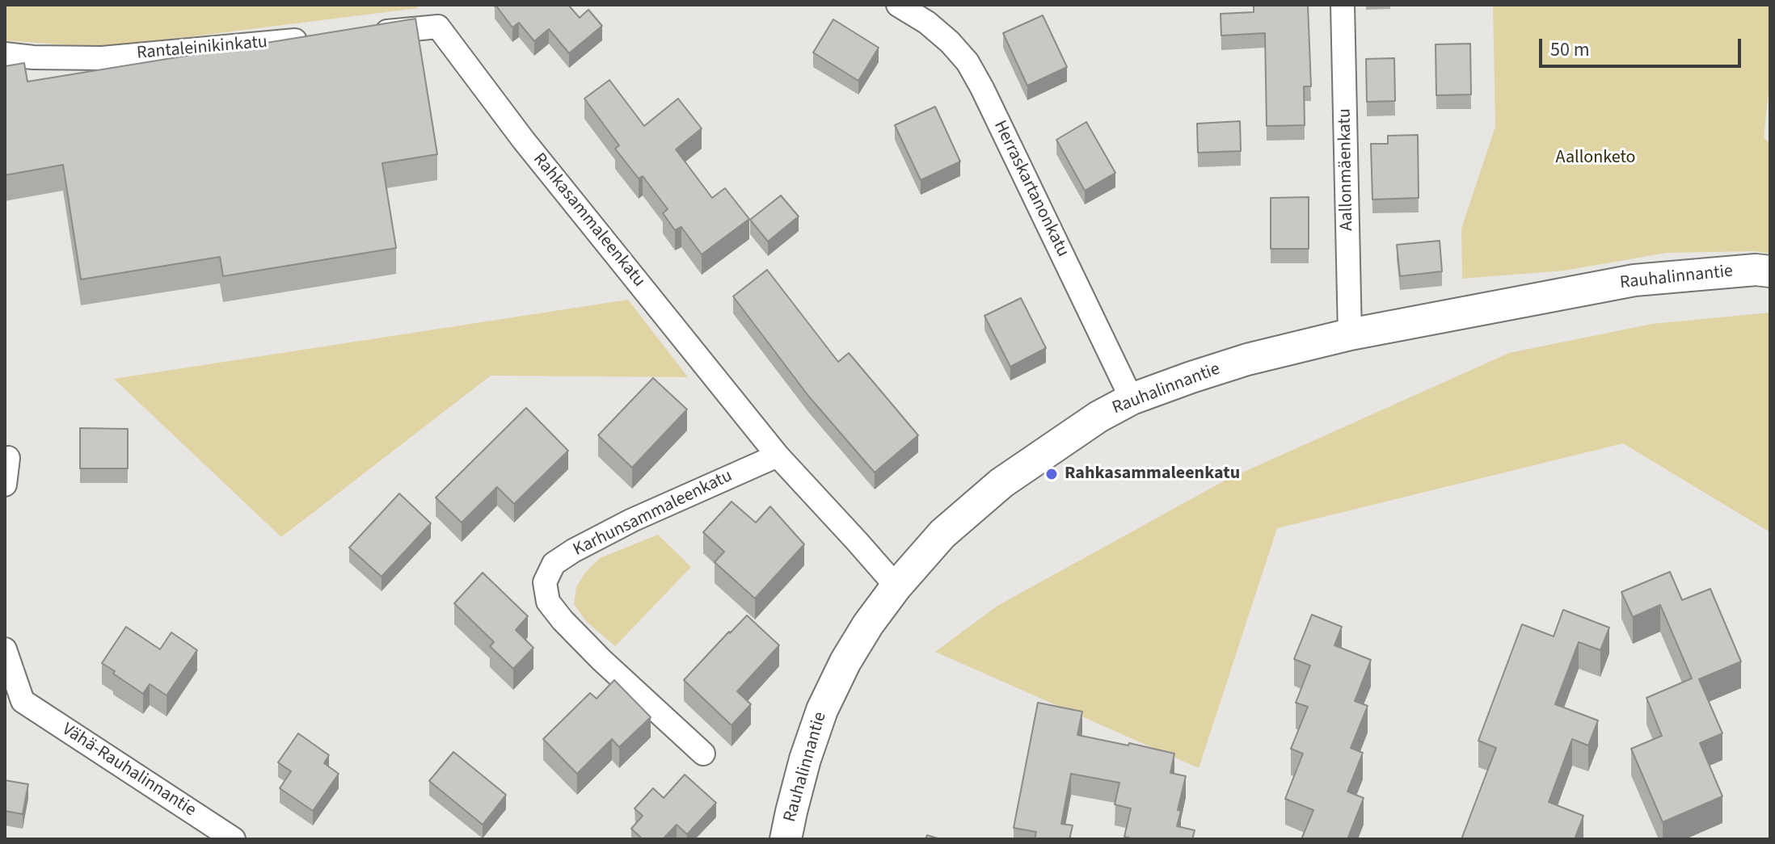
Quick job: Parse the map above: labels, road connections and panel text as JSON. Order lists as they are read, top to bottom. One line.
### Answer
{"streets":{"street":["Rantaleinikinkatu","Aallonmäenkatu","Herraskartanonkatu","Rahkasammaleenkatu","Rauhalinnantie","Karhunsammaleenkatu","Vähä-Rauhalinnantie"]},"crossings":[["Aallonmäenkatu","Rauhalinnantie"],["Herraskartanonkatu","Rauhalinnantie"],["Rahkasammaleenkatu","Rauhalinnantie"],["Rahkasammaleenkatu","Karhunsammaleenkatu"]],"parks":["Aallonketo"],"places":["Rahkasammaleenkatu"],"scale_bar":"50 m"}
